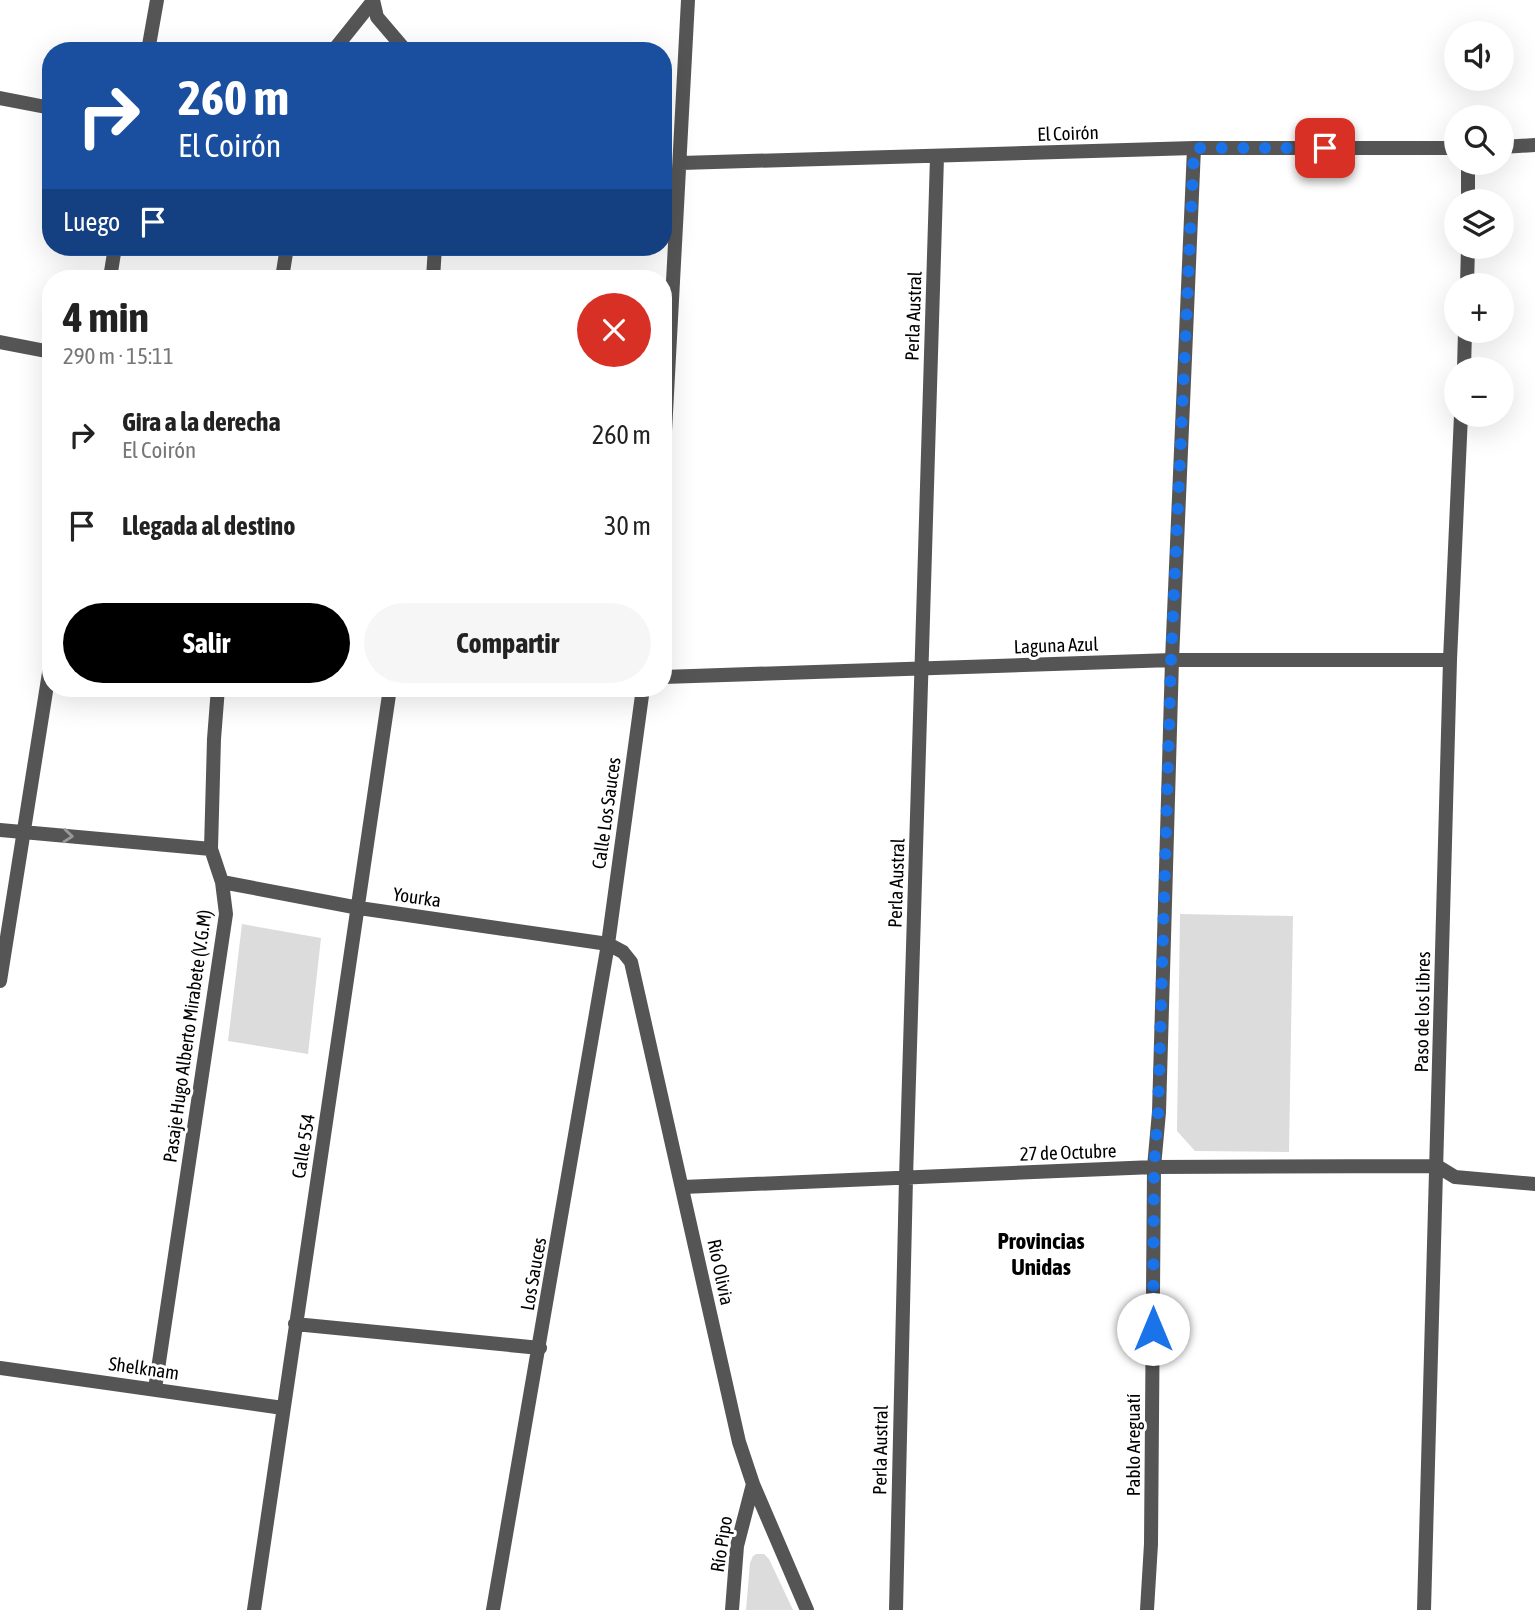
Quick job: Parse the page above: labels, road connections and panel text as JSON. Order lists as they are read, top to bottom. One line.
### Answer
{"streets":{"street":["El Coirón","Perla Austral","Laguna Azul","Calle Los Sauces","Yourka","Paso de los Libres","Pasaje Hugo Alberto Mirabete (V.G.M)","Calle 554","27 de Octubre","Río Olivia","Los Sauces","Shelknam","Pablo Areguatí","Río Pipo"]},"crossings":[["El Coirón","Perla Austral"],["El Coirón","Pablo Areguatí"],["Perla Austral","Laguna Azul"],["Perla Austral","27 de Octubre"],["Laguna Azul","Paso de los Libres"],["Laguna Azul","Pablo Areguatí"],["Calle Los Sauces","Yourka"],["Calle Los Sauces","Río Olivia"],["Calle Los Sauces","Los Sauces"],["Yourka","Pasaje Hugo Alberto Mirabete (V.G.M)"],["Yourka","Calle 554"],["Yourka","Río Olivia"],["Yourka","Los Sauces"],["Paso de los Libres","27 de Octubre"],["Pasaje Hugo Alberto Mirabete (V.G.M)","Shelknam"],["Calle 554","Shelknam"],["27 de Octubre","Río Olivia"],["27 de Octubre","Pablo Areguatí"],["Río Olivia","Los Sauces"],["Río Olivia","Río Pipo"]],"districts":["Provincias Unidas"],"page":{"map_buttons":["+","−"],"turn":["260 m","El Coirón"],"then":"Luego","heading":["4 min","290 m · 15:11"],"list":[{"name":"Gira a la derecha","note":"El Coirón","value":"260 m"},{"name":"Llegada al destino","value":"30 m"}],"buttons":["Salir","Compartir"]}}
